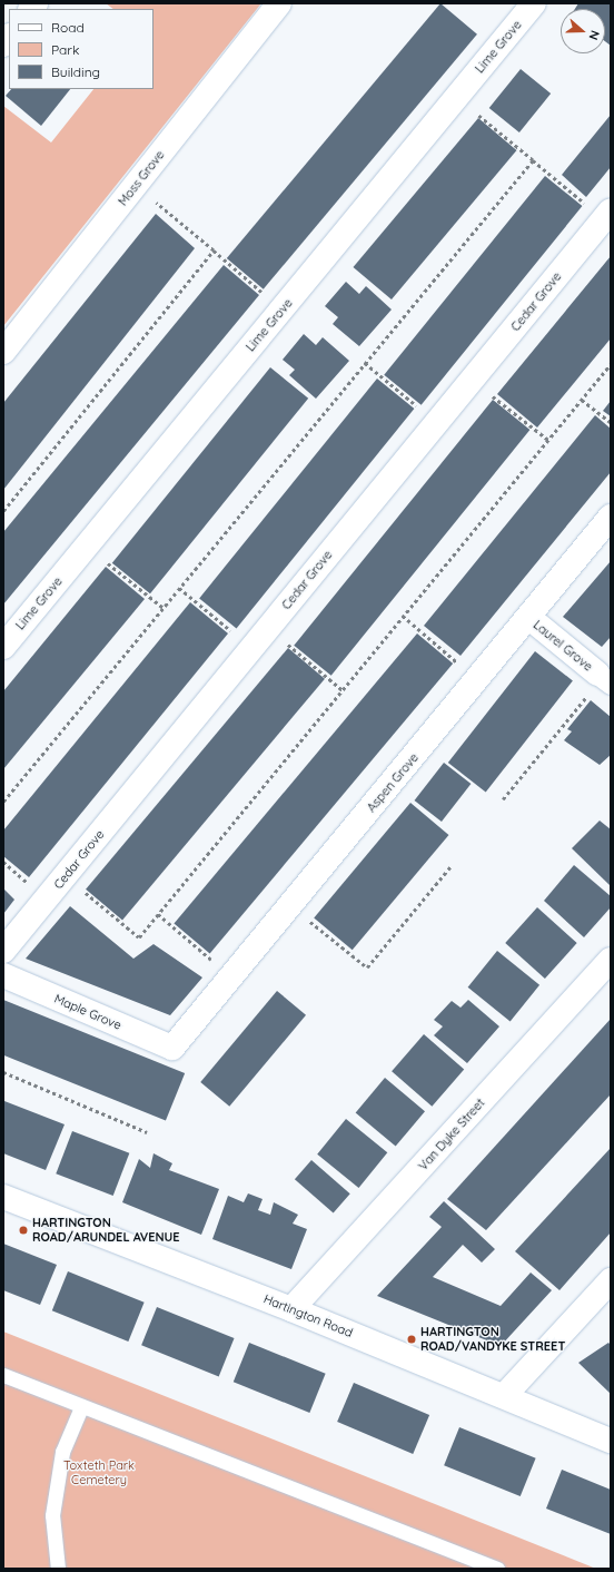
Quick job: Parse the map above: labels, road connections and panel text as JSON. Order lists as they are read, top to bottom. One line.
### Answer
{"streets":{"street":["Lime Grove","Moss Grove","Cedar Grove","Laurel Grove","Aspen Grove","Maple Grove","Van Dyke Street","Hartington Road"]},"crossings":[["Laurel Grove","Aspen Grove"],["Aspen Grove","Maple Grove"],["Van Dyke Street","Hartington Road"]],"parks":["Toxteth Park Cemetery"],"places":["HARTINGTON ROAD/ARUNDEL AVENUE","HARTINGTON ROAD/VANDYKE STREET"],"legend":["Road","Park","Building"],"north":"right"}
